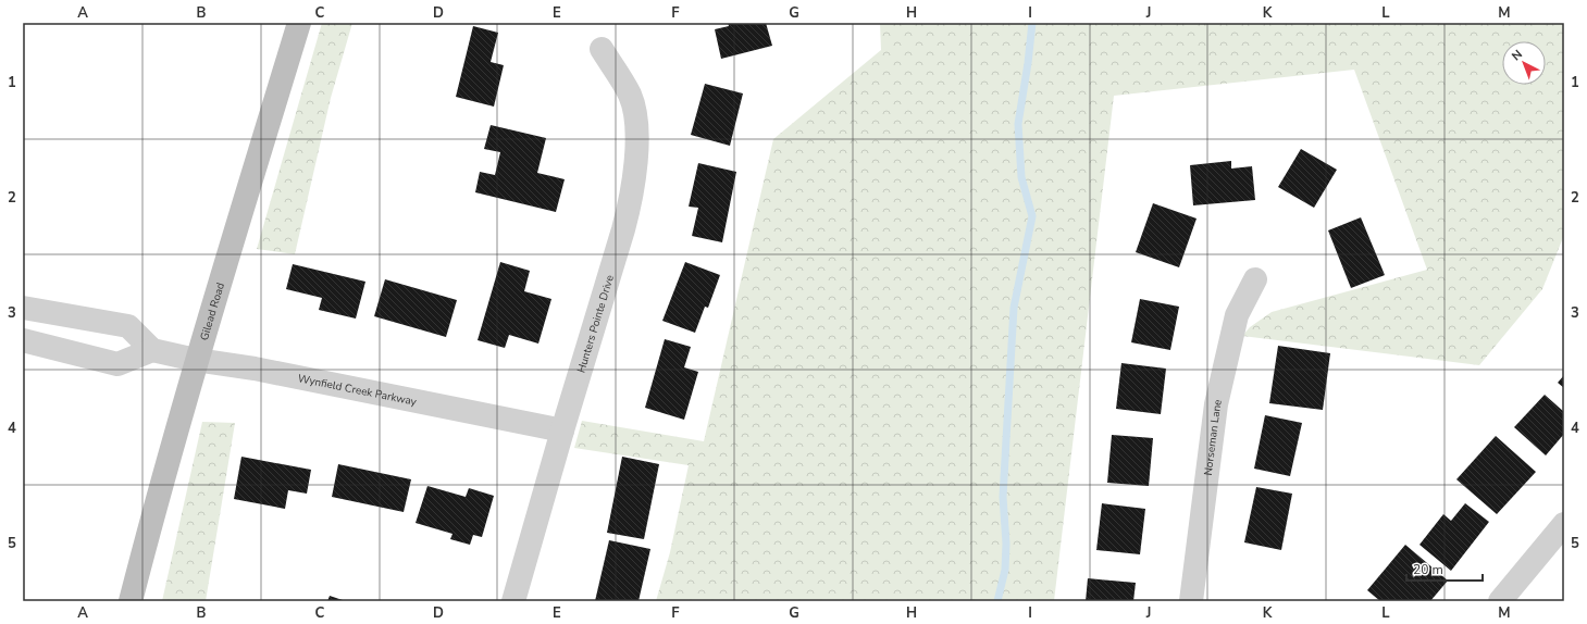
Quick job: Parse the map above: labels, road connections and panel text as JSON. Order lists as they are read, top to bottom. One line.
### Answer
{"streets":{"main road":["Gilead Road"],"street":["Hunters Pointe Drive","Wynfield Creek Parkway","Norseman Lane"]},"crossings":[["Gilead Road","Wynfield Creek Parkway"],["Hunters Pointe Drive","Wynfield Creek Parkway"]],"scale_bar":"20 m","north":"top left","grid":{"columns":["A","B","C","D","E","F","G","H","I","J","K","L","M"],"rows":["1","2","3","4","5"]}}
